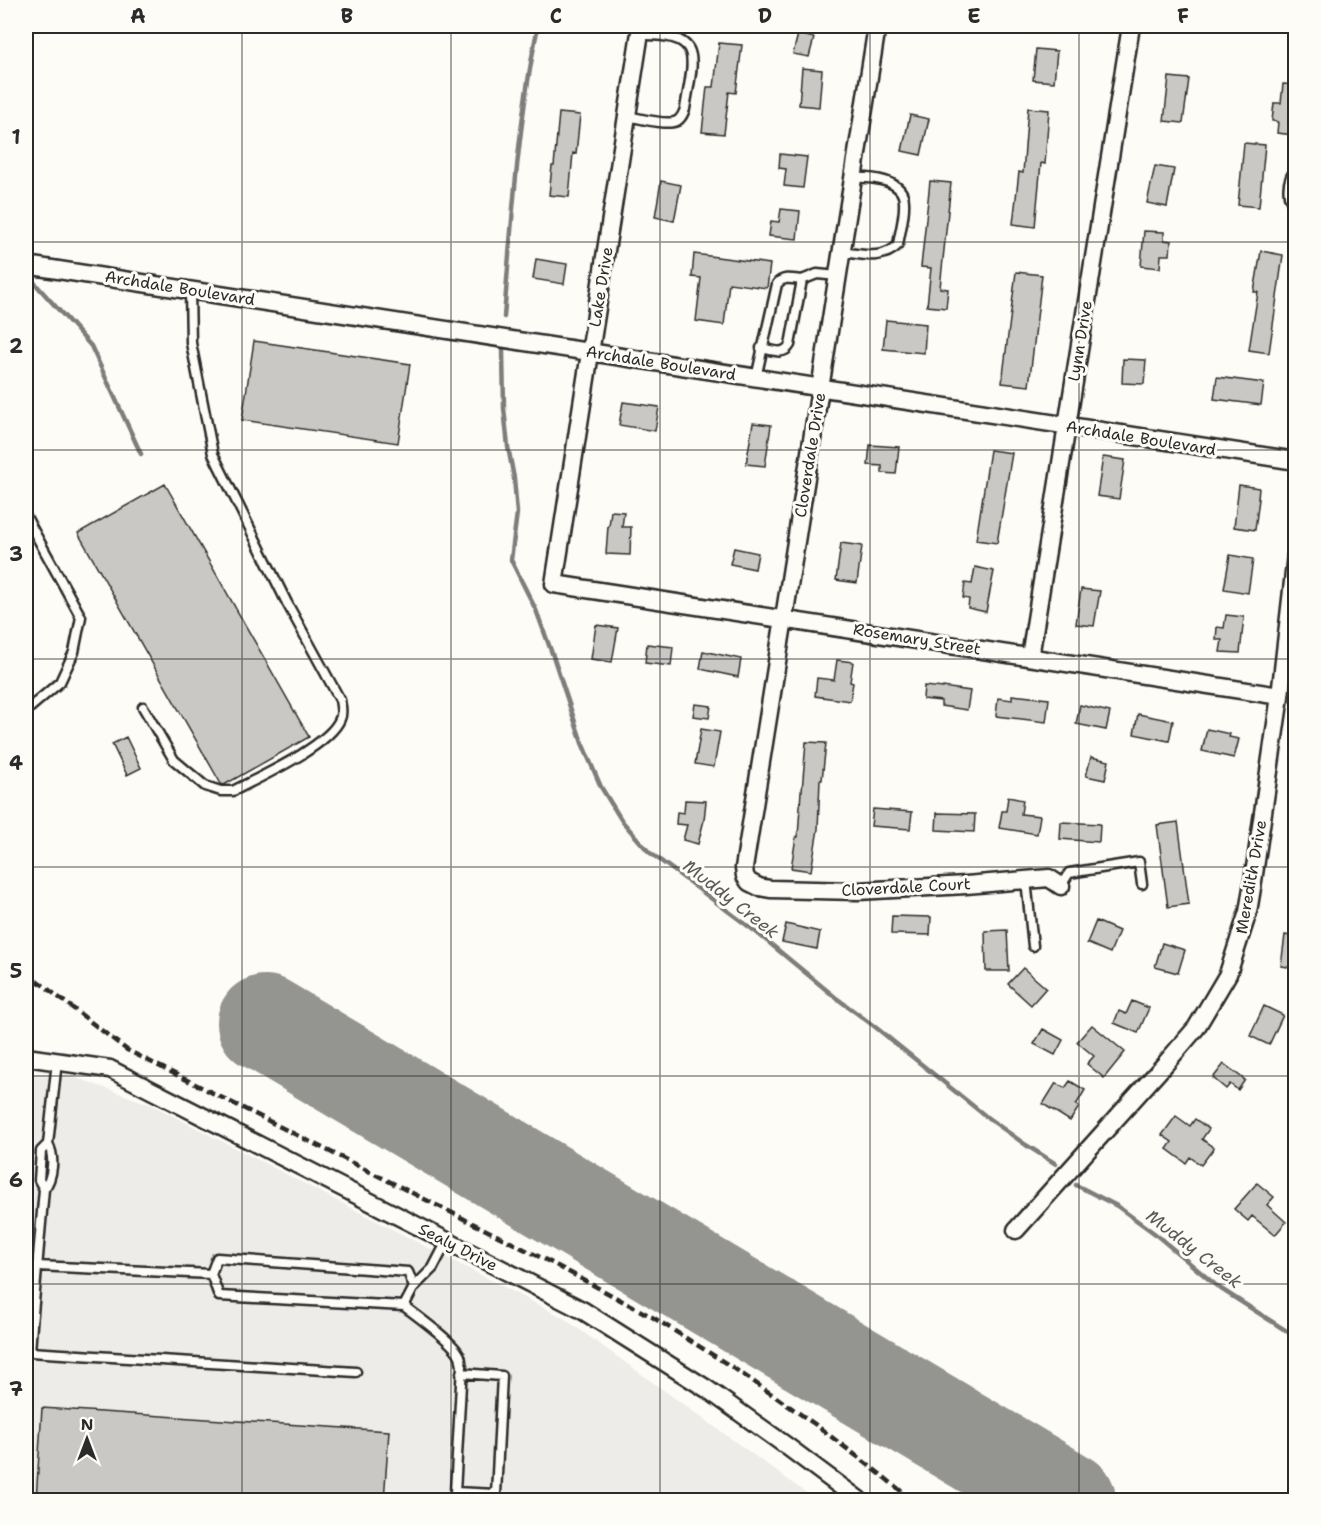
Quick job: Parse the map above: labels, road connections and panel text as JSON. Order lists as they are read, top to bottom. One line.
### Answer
{"streets":{"street":["Lake Drive","Archdale Boulevard","Lynn Drive","Cloverdale Drive","Rosemary Street","Meredith Drive","Cloverdale Court","Sealy Drive"]},"crossings":[["Lake Drive","Archdale Boulevard"],["Lake Drive","Rosemary Street"],["Archdale Boulevard","Lynn Drive"],["Archdale Boulevard","Cloverdale Drive"],["Lynn Drive","Rosemary Street"],["Cloverdale Drive","Rosemary Street"],["Cloverdale Drive","Cloverdale Court"],["Rosemary Street","Meredith Drive"]],"water":["Muddy Creek"],"north":"top","grid":{"columns":["A","B","C","D","E","F"],"rows":["1","2","3","4","5","6","7"]}}
